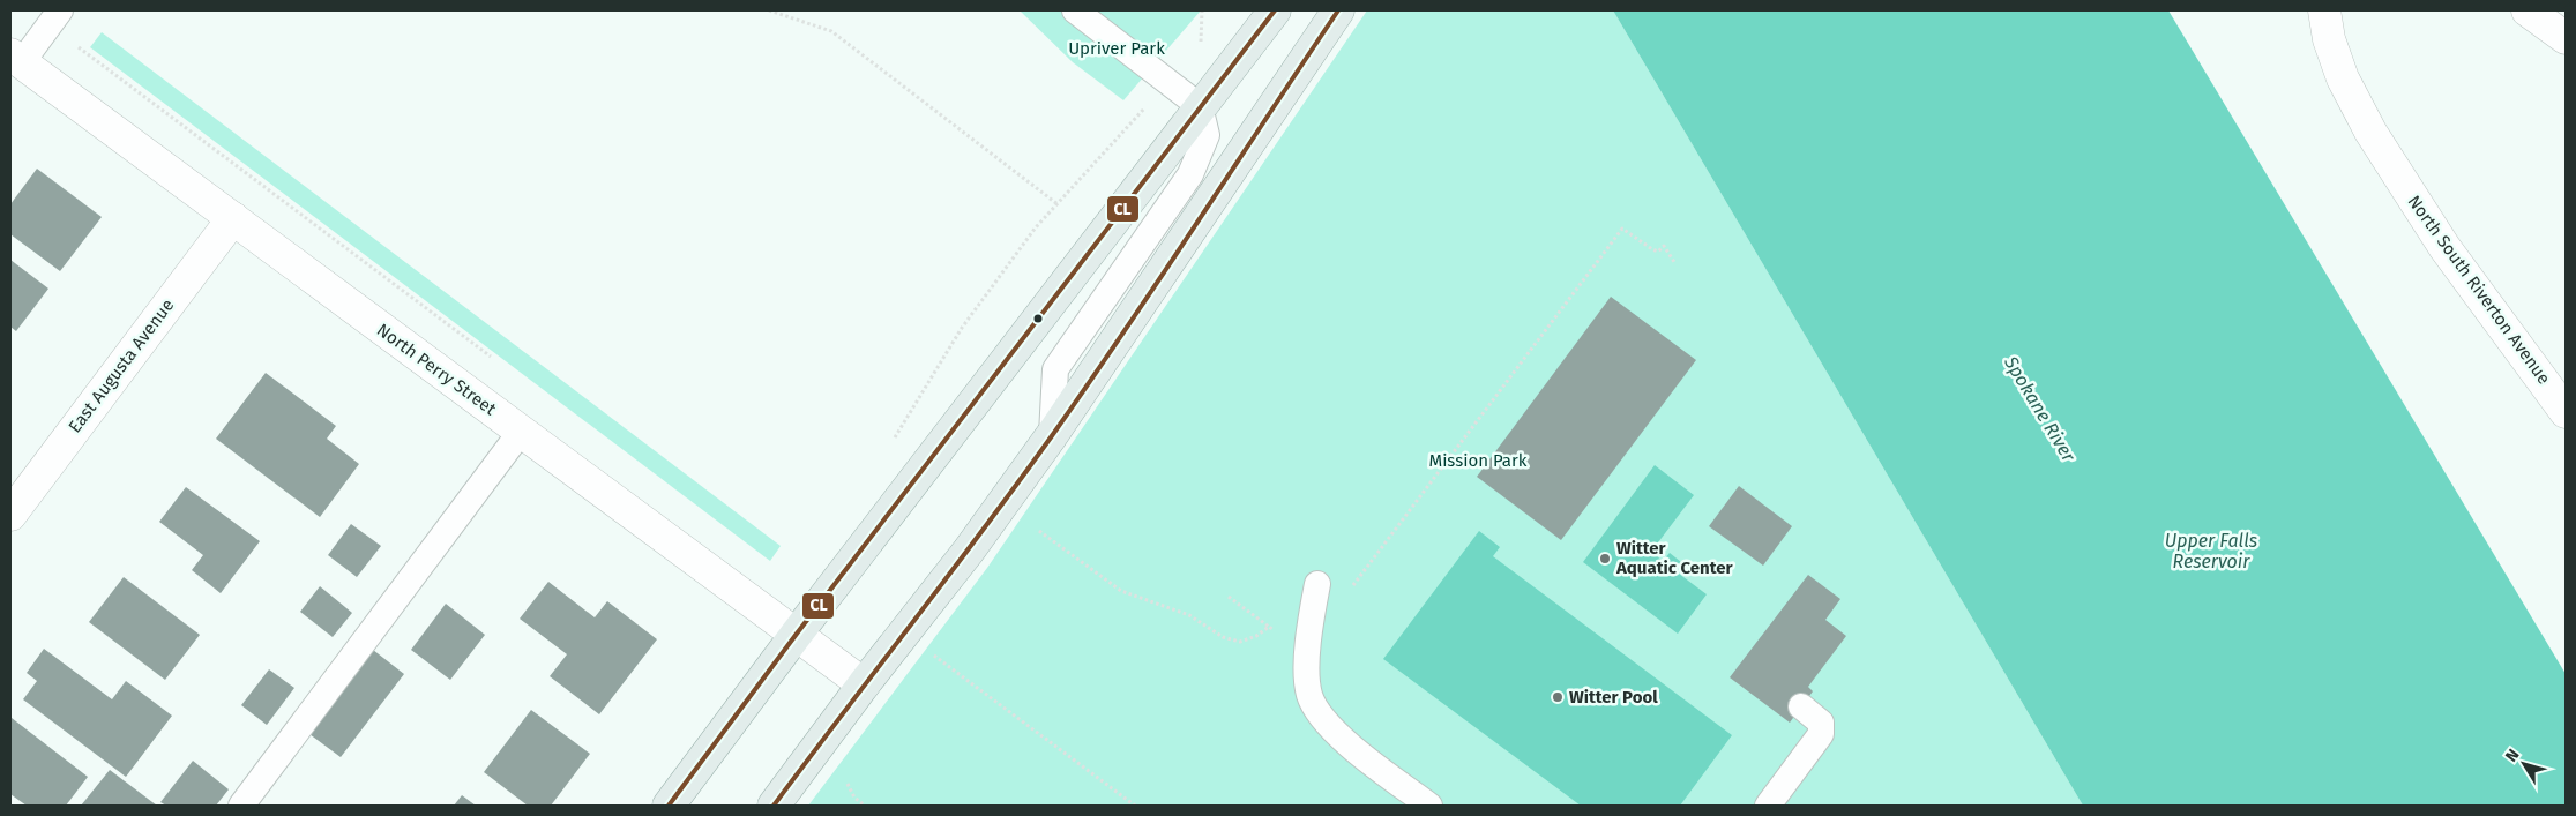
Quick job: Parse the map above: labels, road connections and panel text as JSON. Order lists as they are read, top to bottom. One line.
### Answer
{"streets":{"main road":["North South Riverton Avenue","East Augusta Avenue","North Perry Street"]},"crossings":[["East Augusta Avenue","North Perry Street"]],"water":["Spokane River","Upper Falls Reservoir"],"parks":["Upriver Park","Mission Park"],"places":["Witter Aquatic Center","Witter Pool"],"lines":["transit line CL"],"north":"top left"}
